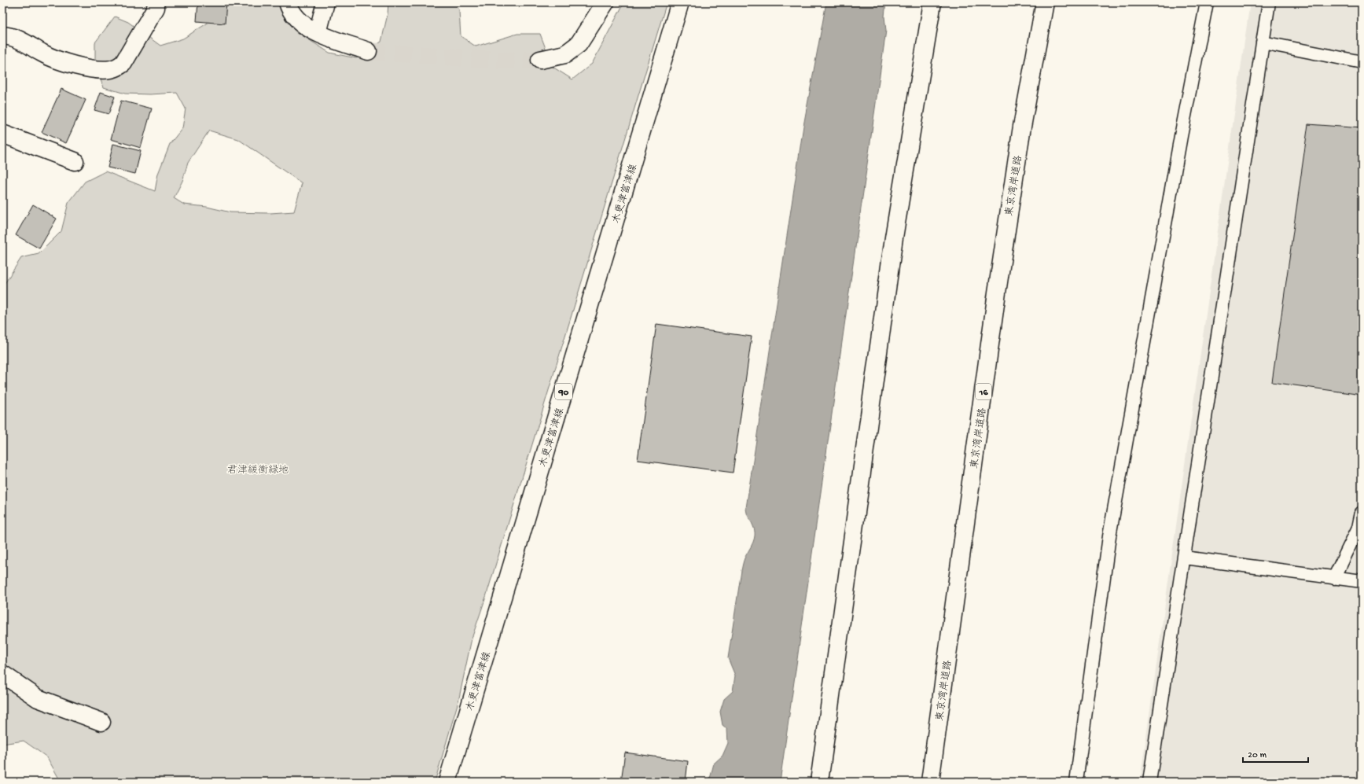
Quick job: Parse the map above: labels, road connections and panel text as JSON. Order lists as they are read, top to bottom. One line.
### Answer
{"streets":{"main road":["東京湾岸道路","木更津富津線","90","16"]},"parks":["君津緩衝緑地"],"scale_bar":"20 m"}
